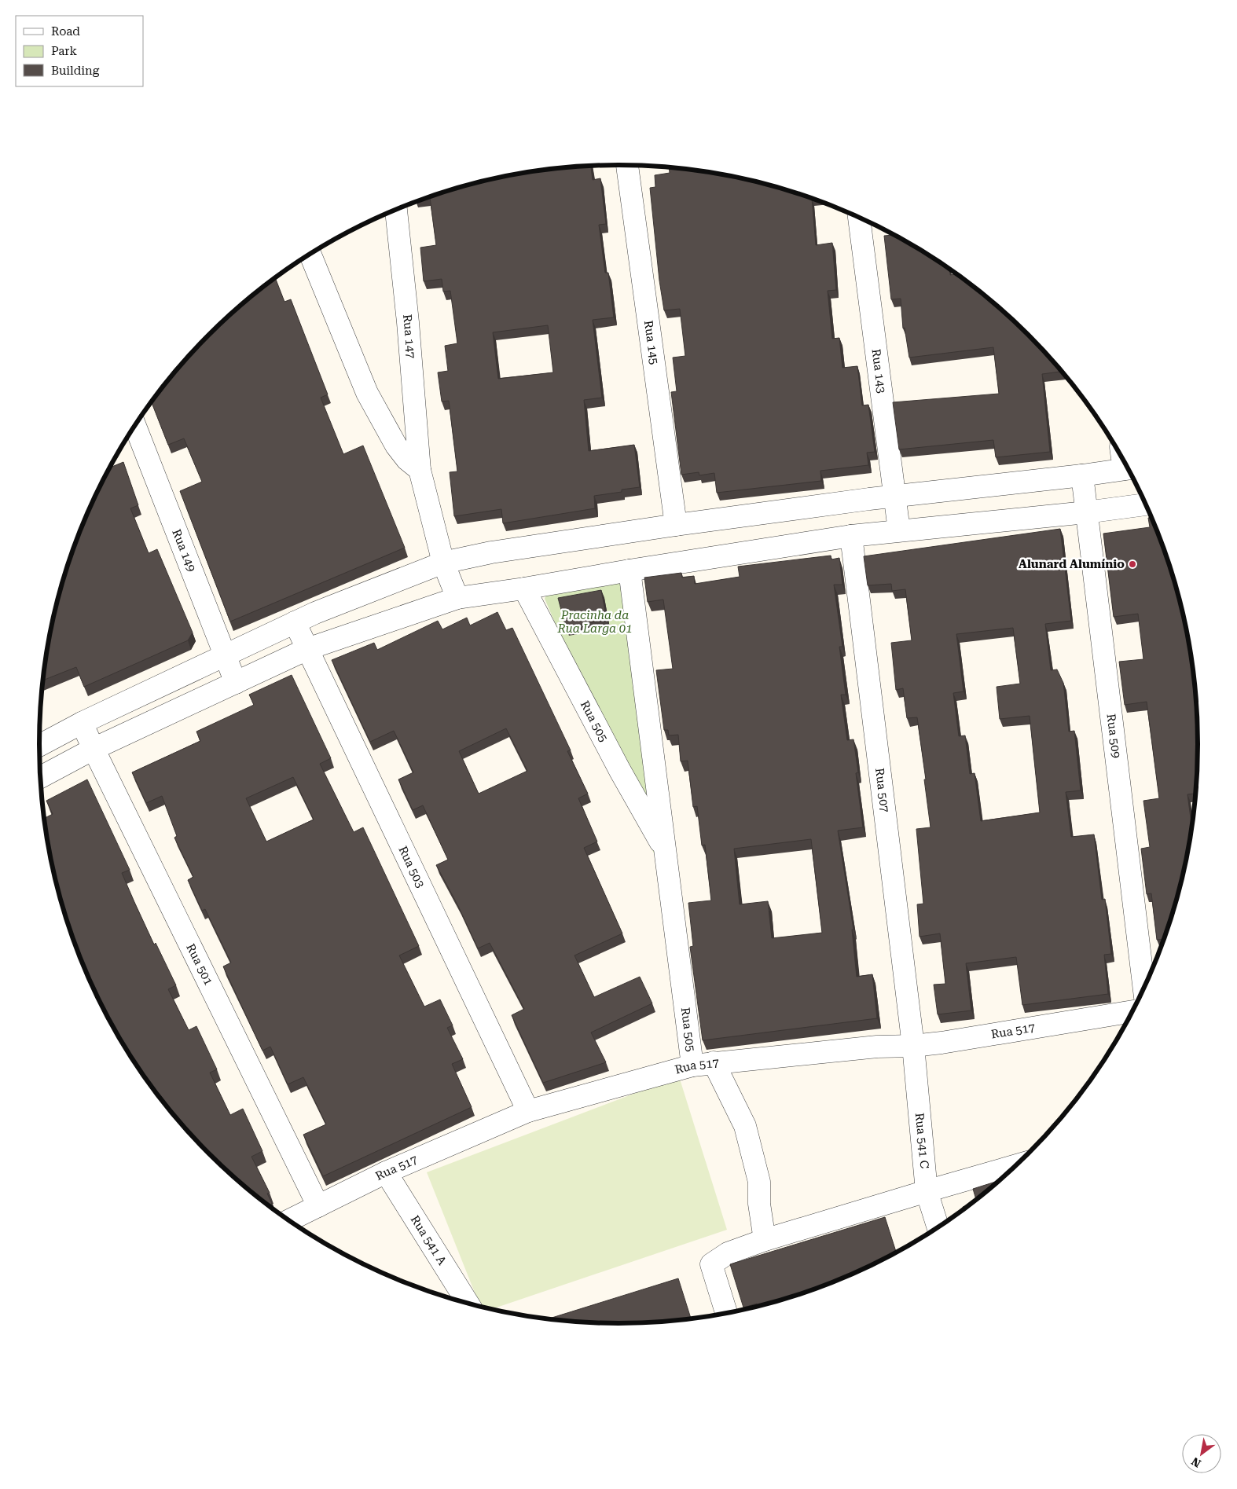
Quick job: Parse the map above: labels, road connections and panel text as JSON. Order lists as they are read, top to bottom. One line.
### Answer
{"streets":{"street":["Rua 147","Rua 145","Rua 143","Rua 149","Rua 505","Rua 509","Rua 507","Rua 503","Rua 501","Rua 517","Rua 541 C","Rua 541 A"]},"crossings":[["Rua 505","Rua 517"],["Rua 507","Rua 517"],["Rua 507","Rua 541 C"],["Rua 503","Rua 517"],["Rua 501","Rua 517"],["Rua 517","Rua 541 C"],["Rua 517","Rua 541 A"]],"parks":["Pracinha da Rua Larga 01"],"places":["Alunard Alumínio"],"legend":["Road","Park","Building"],"north":"bottom left"}
